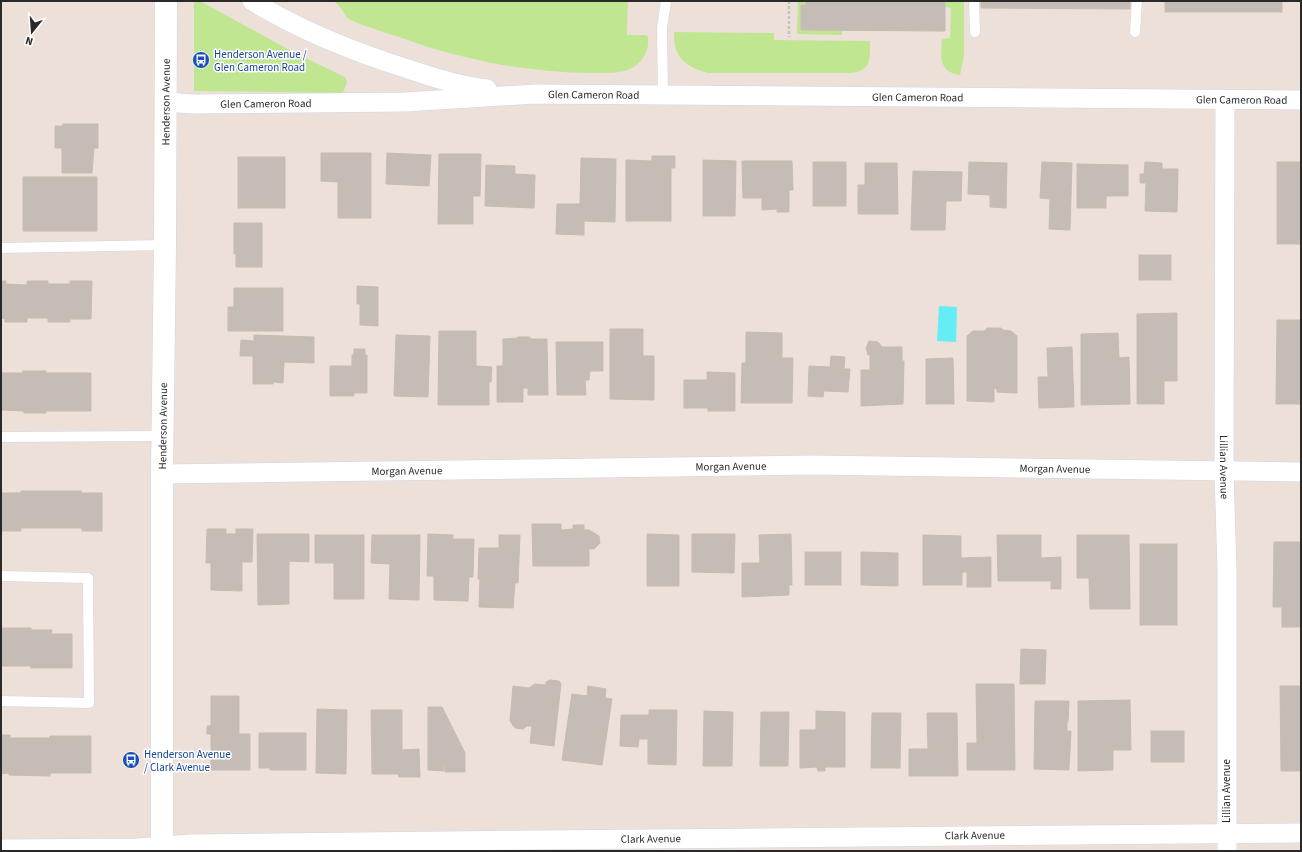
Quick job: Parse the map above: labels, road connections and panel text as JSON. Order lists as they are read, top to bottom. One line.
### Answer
{"streets":{"street":["Glen Cameron Road","Henderson Avenue","Morgan Avenue","Lillian Avenue","Clark Avenue"]},"crossings":[["Glen Cameron Road","Henderson Avenue"],["Glen Cameron Road","Lillian Avenue"],["Henderson Avenue","Morgan Avenue"],["Henderson Avenue","Clark Avenue"],["Morgan Avenue","Lillian Avenue"],["Lillian Avenue","Clark Avenue"]],"places":{"bus stop":["Henderson Avenue / Glen Cameron Road","Henderson Avenue / Clark Avenue"]},"north":"bottom"}
